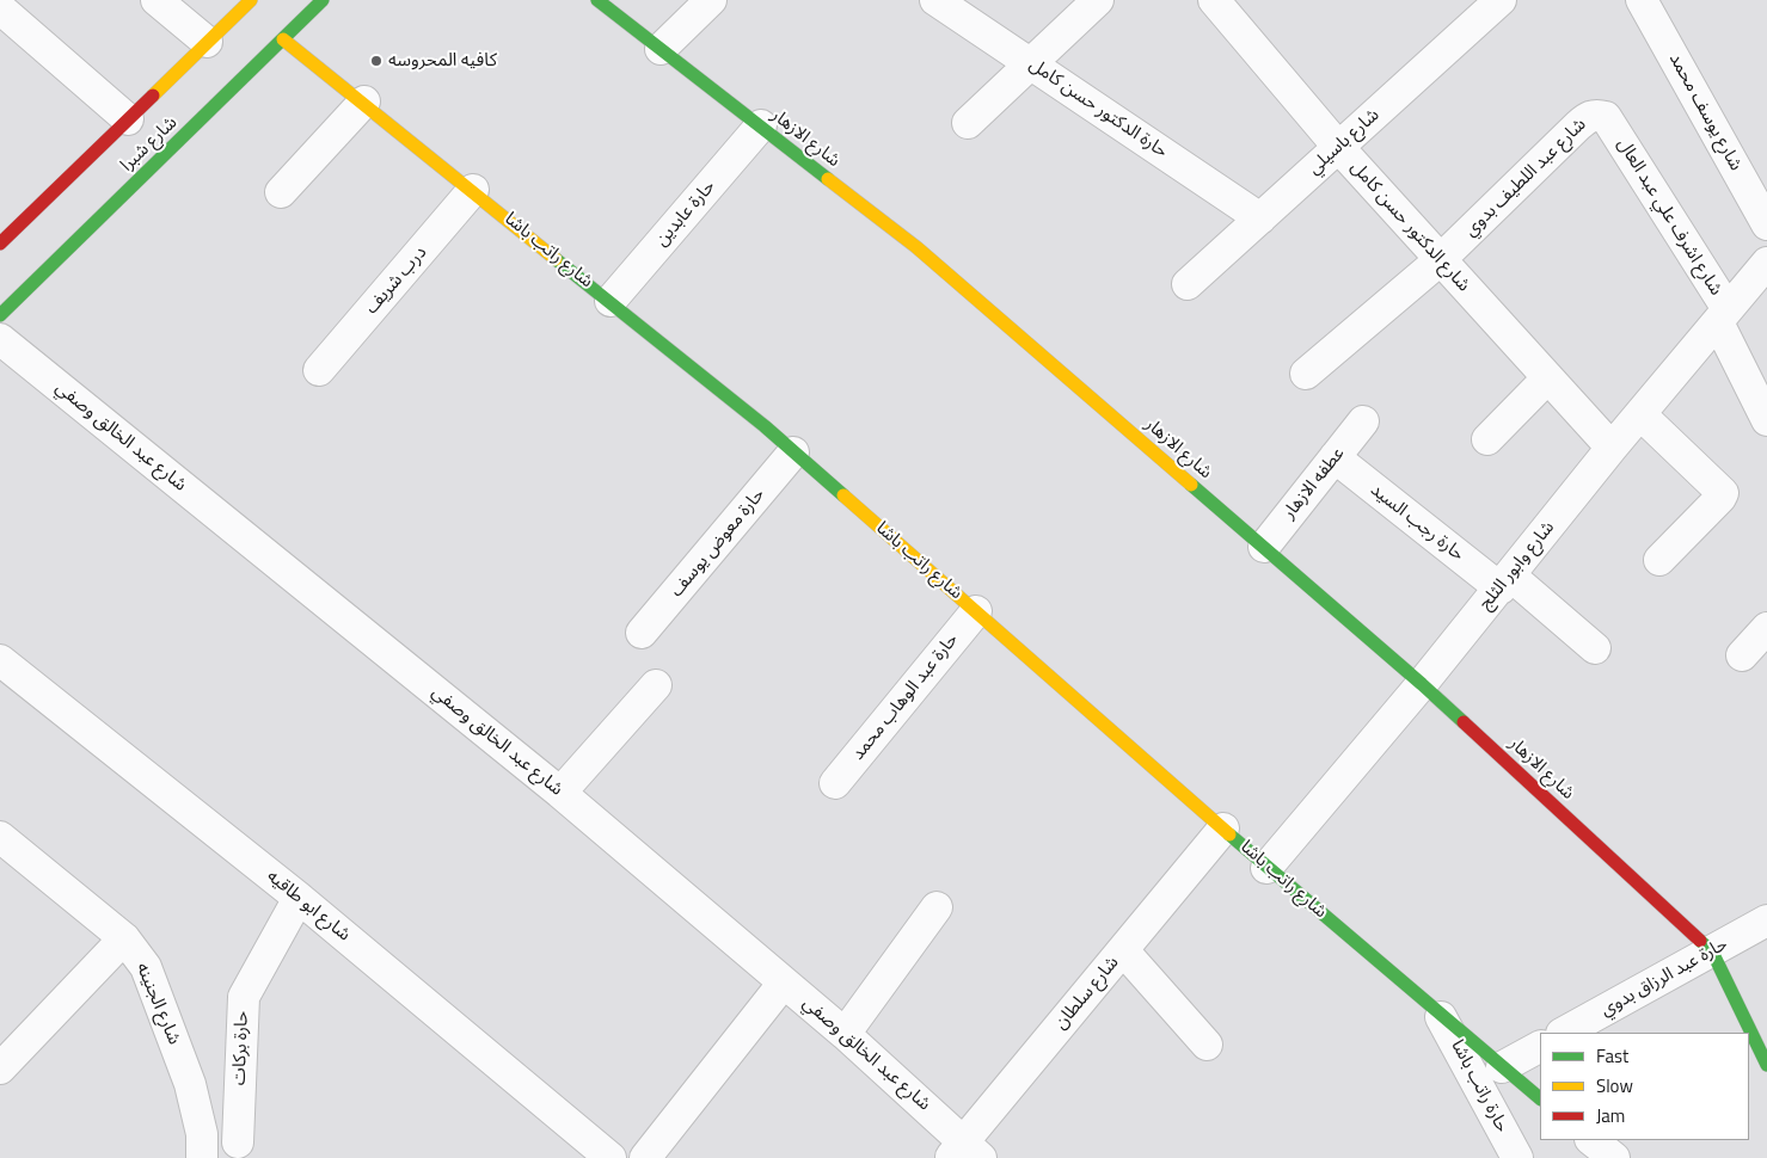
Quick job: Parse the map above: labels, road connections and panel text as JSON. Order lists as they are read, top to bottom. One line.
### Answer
{"streets":{"street":["حارة الدكتور حسن كامل","شارع يوسف محمد","شارع الازهار","شارع باسيلي","شارع شبرا","شارع عبد اللطيف بدوي","حارة عابدين","شارع اشرف علي عبد العال","شارع الدكتور حسن كامل","شارع راتب باشا","درب شريف","شارع عبد الخالق وصفي","عطفه الازهار","حارة رجب السيد","حارة معوض يوسف","شارع وابور الثلج","حارة عبد الوهاب محمد","شارع ابو طاقيه","حارة عبد الرزاق بدوي","شارع سلطان","شارع الجنينه","حارة بركات","حارة راتب باشا"]},"crossings":[["حارة الدكتور حسن كامل","شارع باسيلي"],["شارع الازهار","حارة عابدين"],["شارع الازهار","عطفه الازهار"],["شارع الازهار","شارع وابور الثلج"],["شارع الازهار","حارة عبد الرزاق بدوي"],["شارع باسيلي","شارع الدكتور حسن كامل"],["شارع شبرا","شارع راتب باشا"],["شارع عبد اللطيف بدوي","شارع اشرف علي عبد العال"],["شارع عبد اللطيف بدوي","شارع الدكتور حسن كامل"],["حارة عابدين","شارع راتب باشا"],["شارع اشرف علي عبد العال","شارع وابور الثلج"],["شارع الدكتور حسن كامل","شارع وابور الثلج"],["شارع راتب باشا","درب شريف"],["شارع راتب باشا","حارة معوض يوسف"],["شارع راتب باشا","شارع وابور الثلج"],["شارع راتب باشا","حارة عبد الوهاب محمد"],["شارع راتب باشا","شارع سلطان"],["شارع راتب باشا","حارة راتب باشا"],["شارع عبد الخالق وصفي","شارع سلطان"],["عطفه الازهار","حارة رجب السيد"],["حارة رجب السيد","شارع وابور الثلج"],["شارع ابو طاقيه","حارة بركات"]],"places":["كافيه المحروسه"],"legend":["Fast","Slow","Jam"]}
